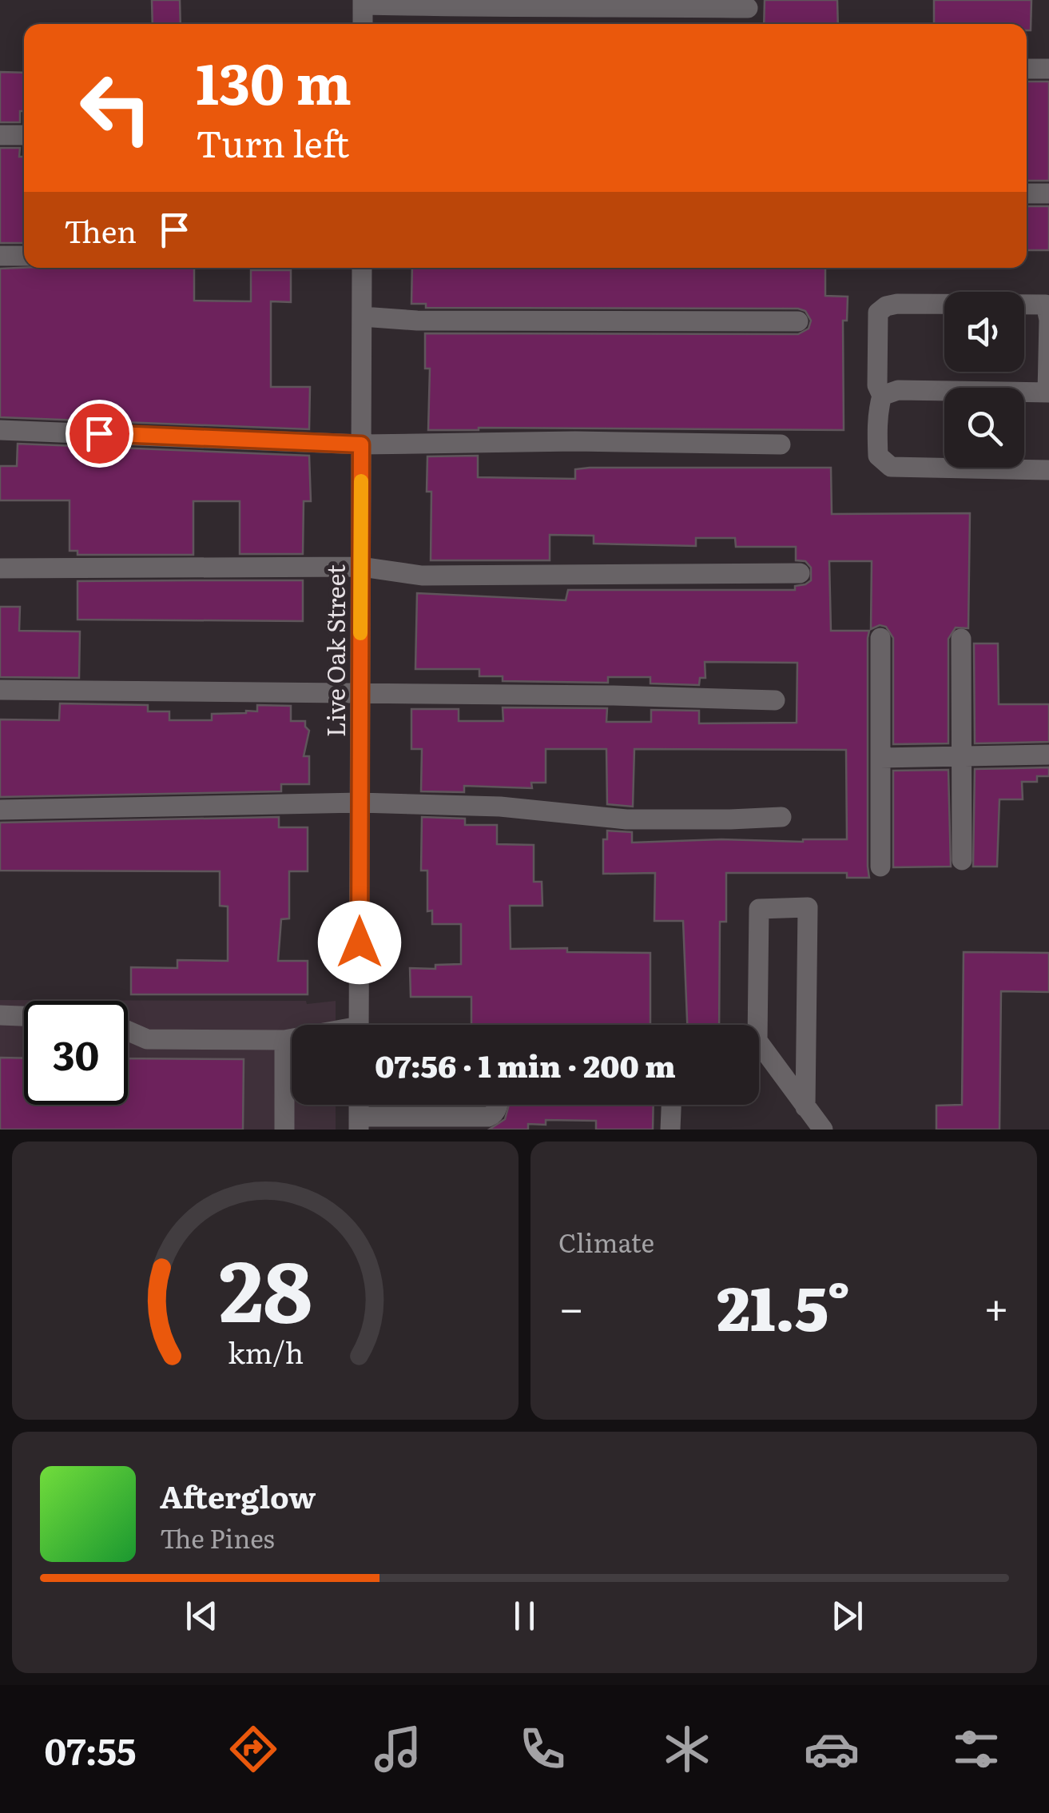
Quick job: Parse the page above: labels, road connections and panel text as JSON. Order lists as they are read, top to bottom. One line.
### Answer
{"streets":{"street":["Live Oak Street"]},"page":{"turn":["130 m","Turn left"],"then":"Then","limit":"30","trip":"07:56 · 1 min · 200 m","tile":"Climate","heat":["−","21.5°","+"],"song":["Afterglow","The Pines"],"tabs":"07:55","gauge":["28","km/h"]}}
